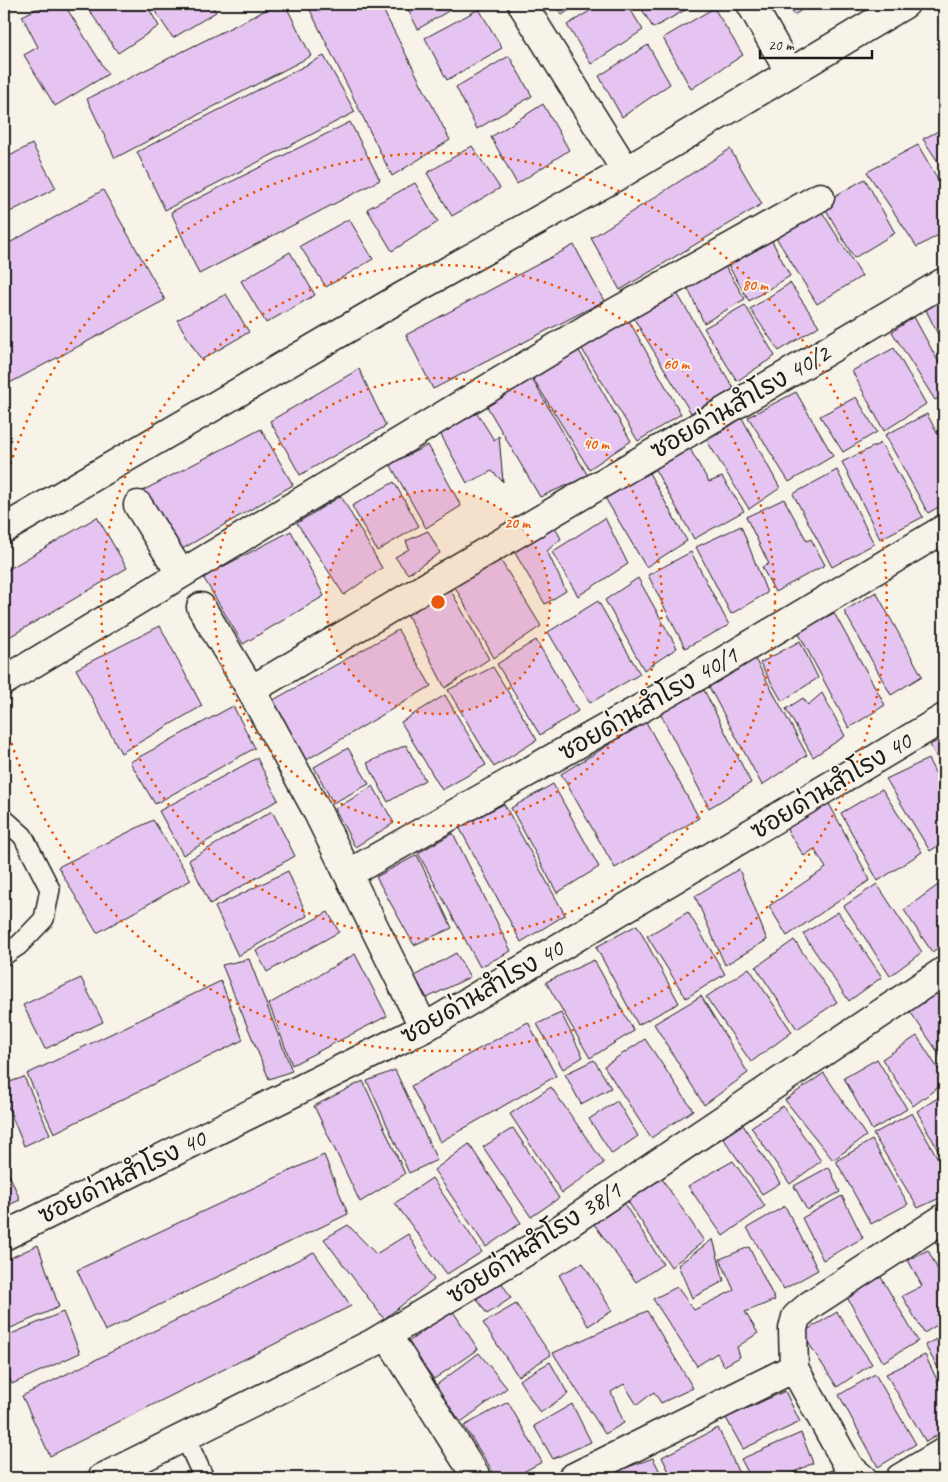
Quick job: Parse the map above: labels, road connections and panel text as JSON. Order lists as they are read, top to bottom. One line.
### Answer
{"streets":{"street":["ซอยด่านสำโรง 40/2","ซอยด่านสำโรง 40/1","ซอยด่านสำโรง 40","ซอยด่านสำโรง 38/1"]},"scale_bar":"20 m","rings":["80 m","60 m","40 m","20 m"]}
